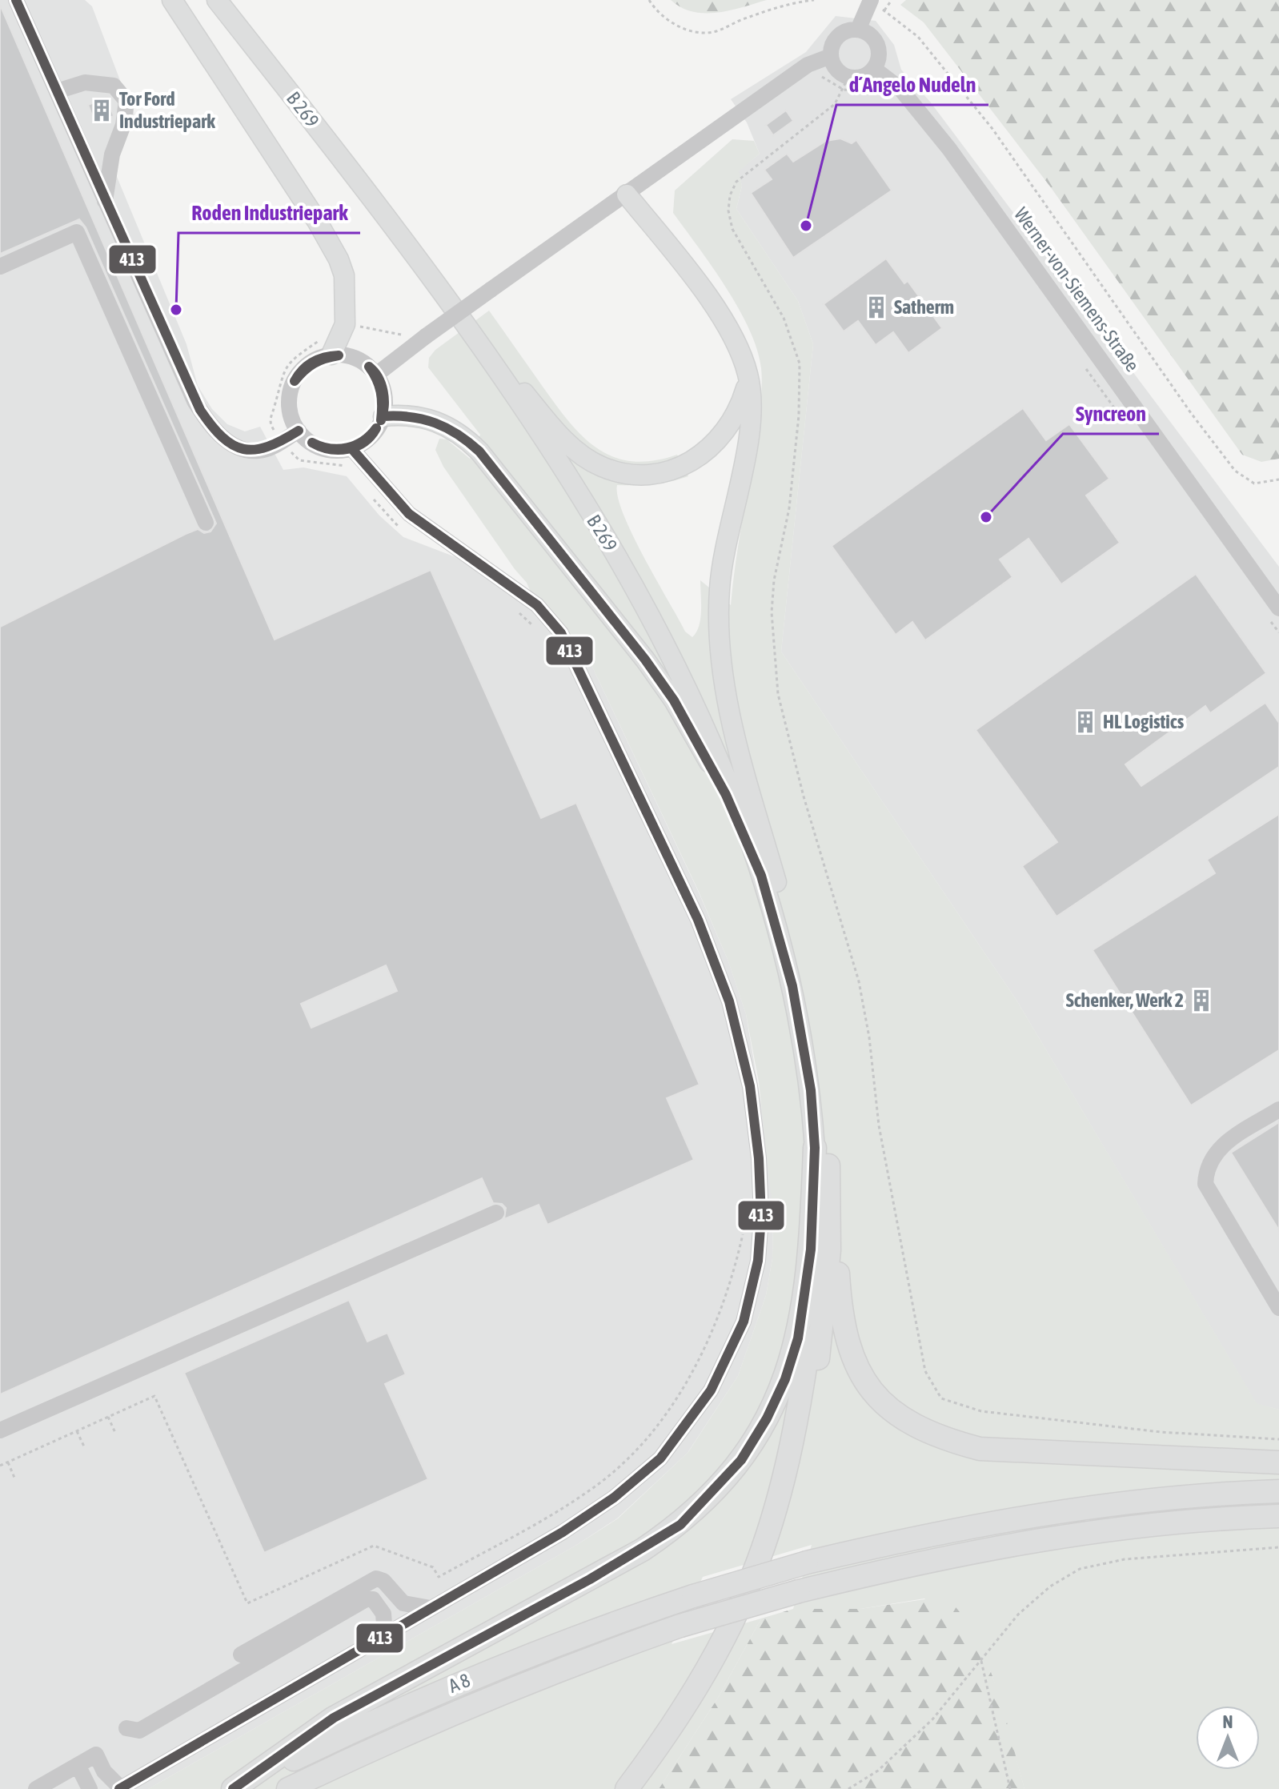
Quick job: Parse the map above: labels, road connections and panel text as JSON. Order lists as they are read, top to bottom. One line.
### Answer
{"streets":{"highway":["A 8"],"main road":["B 269"],"street":["Werner-von-Siemens-Straße"]},"places":{"building":["Tor Ford Industriepark","Satherm","HL Logistics","Schenker, Werk 2"],"other":["d´Angelo Nudeln","Roden Industriepark","Syncreon"]},"lines":["transit line 413"],"north":"top"}
